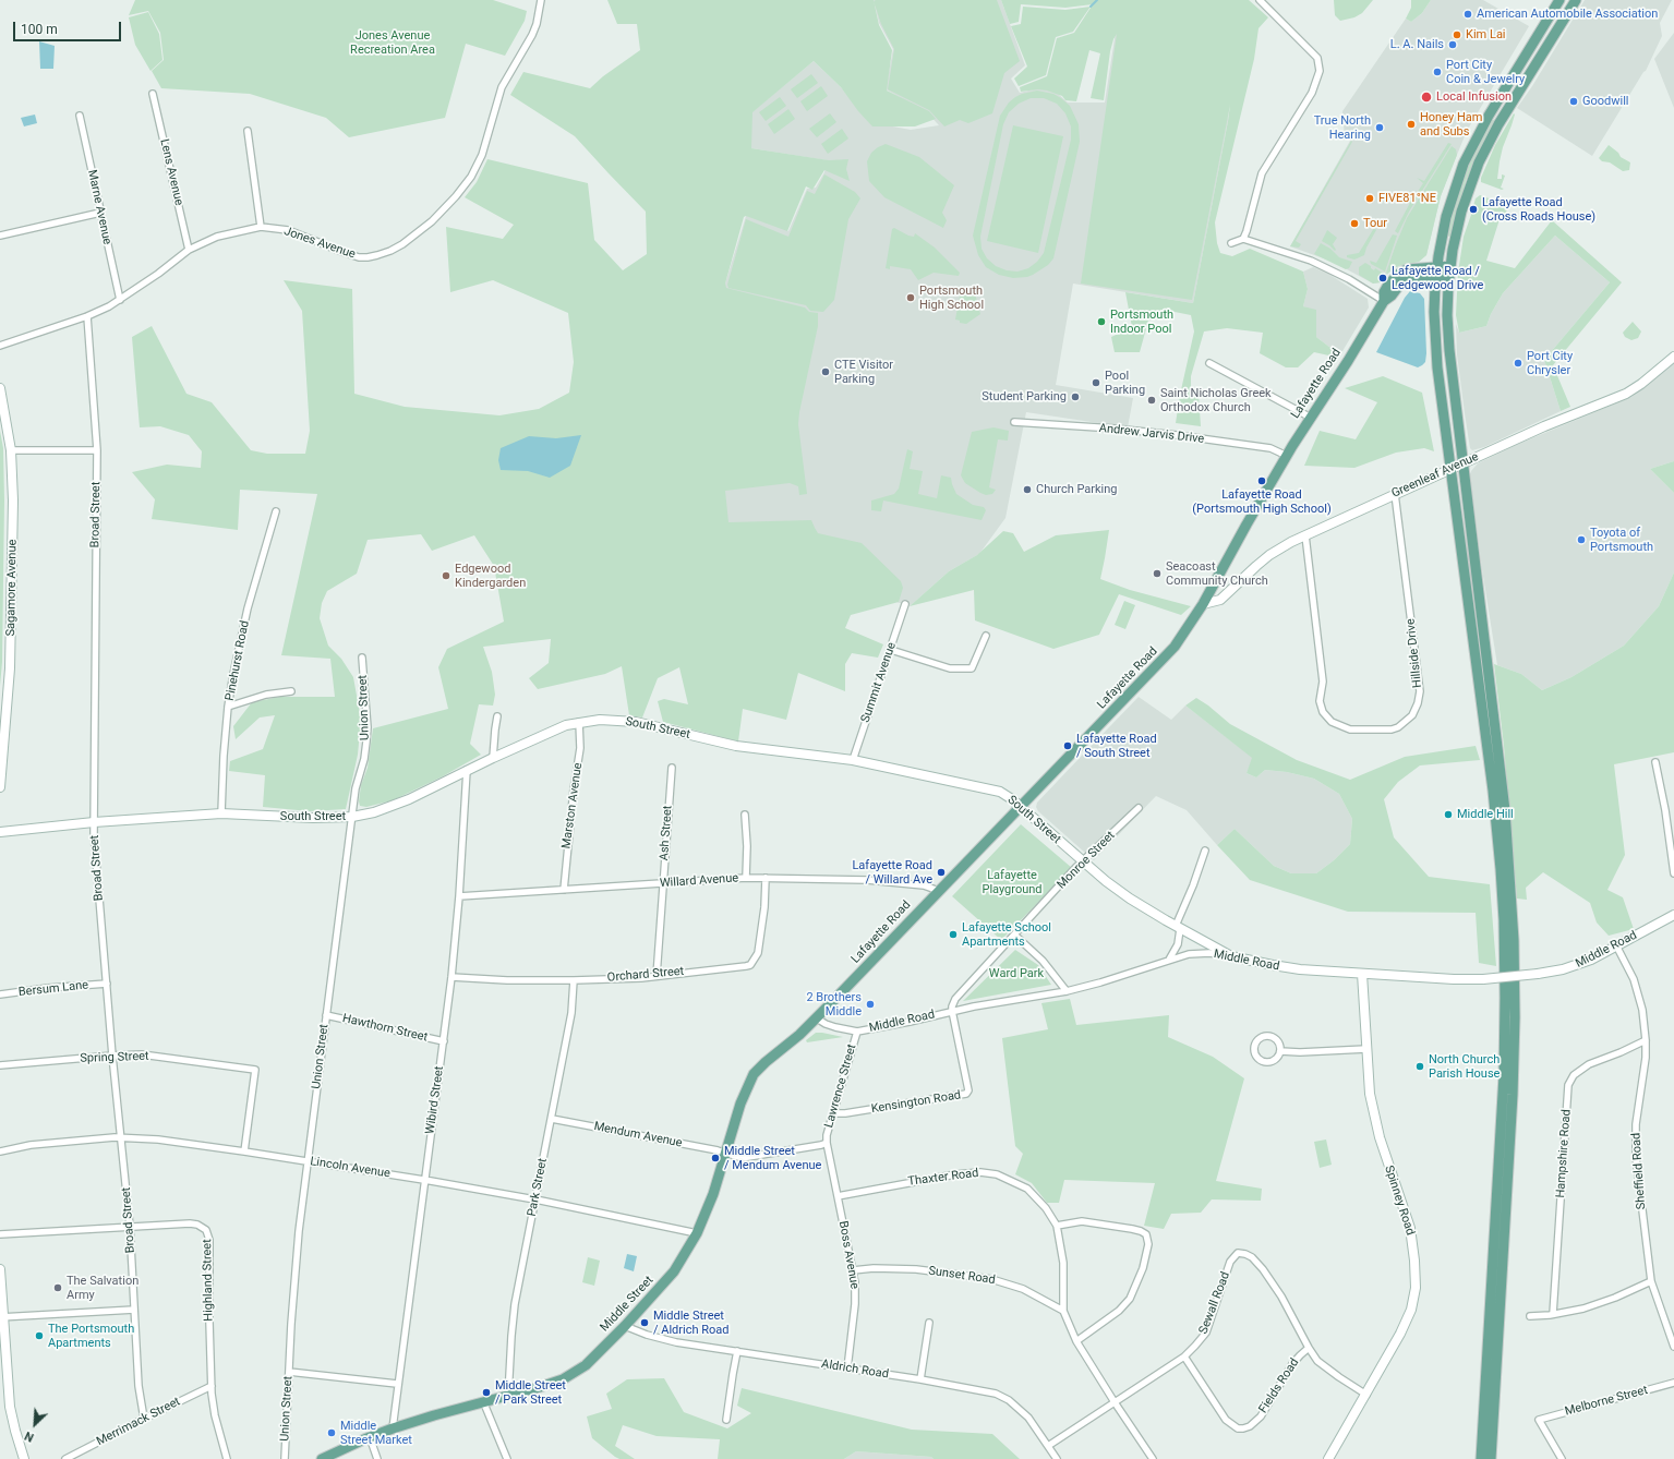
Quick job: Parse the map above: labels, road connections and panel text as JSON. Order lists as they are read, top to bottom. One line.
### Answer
{"streets":{"main road":["Lafayette Road","Middle Street"],"street":["Lens Avenue","Marne Avenue","Jones Avenue","Andrew Jarvis Drive","Greenleaf Avenue","Broad Street","Sagamore Avenue","Hillside Drive","Pinehurst Road","Summit Avenue","Union Street","South Street","Marston Avenue","Ash Street","Monroe Street","Willard Avenue","Middle Road","Orchard Street","Bersum Lane","Hawthorn Street","Spring Street","Lawrence Street","Wibird Street","Kensington Road","Mendum Avenue","Hampshire Road","Lincoln Avenue","Sheffield Road","Thaxter Road","Park Street","Spinney Road","Boss Avenue","Sunset Road","Highland Street","Sewall Road","Aldrich Road","Fields Road","Melborne Street","Merrimack Street"]},"crossings":[["Lens Avenue","Jones Avenue"],["Marne Avenue","Jones Avenue"],["Jones Avenue","Broad Street"],["Lafayette Road","Andrew Jarvis Drive"],["Lafayette Road","Greenleaf Avenue"],["Lafayette Road","South Street"],["Lafayette Road","Willard Avenue"],["Lafayette Road","Middle Road"],["Lafayette Road","Middle Street"],["Greenleaf Avenue","Hillside Drive"],["Broad Street","South Street"],["Broad Street","Bersum Lane"],["Broad Street","Spring Street"],["Broad Street","Lincoln Avenue"],["Broad Street","Highland Street"],["Broad Street","Merrimack Street"],["Pinehurst Road","South Street"],["Summit Avenue","South Street"],["Union Street","South Street"],["Union Street","Hawthorn Street"],["Union Street","Lincoln Avenue"],["South Street","Marston Avenue"],["South Street","Monroe Street"],["South Street","Middle Road"],["South Street","Wibird Street"],["Marston Avenue","Willard Avenue"],["Ash Street","Willard Avenue"],["Ash Street","Orchard Street"],["Monroe Street","Middle Road"],["Monroe Street","Kensington Road"],["Willard Avenue","Orchard Street"],["Willard Avenue","Wibird Street"],["Middle Road","Lawrence Street"],["Middle Road","Kensington Road"],["Middle Road","Sheffield Road"],["Middle Road","Spinney Road"],["Middle Road","Middle Street"],["Orchard Street","Wibird Street"],["Orchard Street","Park Street"],["Hawthorn Street","Wibird Street"],["Spring Street","Lincoln Avenue"],["Lawrence Street","Kensington Road"],["Lawrence Street","Mendum Avenue"],["Lawrence Street","Boss Avenue"],["Lawrence Street","Middle Street"],["Wibird Street","Lincoln Avenue"],["Wibird Street","Middle Street"],["Mendum Avenue","Park Street"],["Mendum Avenue","Middle Street"],["Hampshire Road","Sheffield Road"],["Lincoln Avenue","Park Street"],["Lincoln Avenue","Middle Street"],["Thaxter Road","Boss Avenue"],["Thaxter Road","Sunset Road"],["Thaxter Road","Sewall Road"],["Park Street","Middle Street"],["Spinney Road","Sewall Road"],["Boss Avenue","Sunset Road"],["Boss Avenue","Aldrich Road"],["Highland Street","Merrimack Street"],["Sewall Road","Aldrich Road"],["Sewall Road","Fields Road"],["Middle Street","Aldrich Road"]],"parks":["Jones Avenue Recreation Area","Lafayette Playground","Ward Park"],"places":["American Automobile Association","Kim Lai","L. A. Nails","Port City Coin & Jewelry","Local Infusion","Goodwill","Honey Ham and Subs","True North Hearing","FIVE81°NE","Lafayette Road (Cross Roads House)","Tour","Lafayette Road / Ledgewood Drive","Portsmouth High School","Portsmouth Indoor Pool","Port City Chrysler","CTE Visitor Parking","Pool Parking","Student Parking","Saint Nicholas Greek Orthodox Church","Lafayette Road (Portsmouth High School)","Church Parking","Toyota of Portsmouth","Seacoast Community Church","Edgewood Kindergarden","Lafayette Road / South Street","Middle Hill","Lafayette Road / Willard Ave","Lafayette School Apartments","2 Brothers Middle","North Church Parish House","Middle Street / Mendum Avenue","The Salvation Army","Middle Street / Aldrich Road","The Portsmouth Apartments","Middle Street / Park Street","Middle Street Market"],"scale_bar":"100 m","north":"bottom left"}
